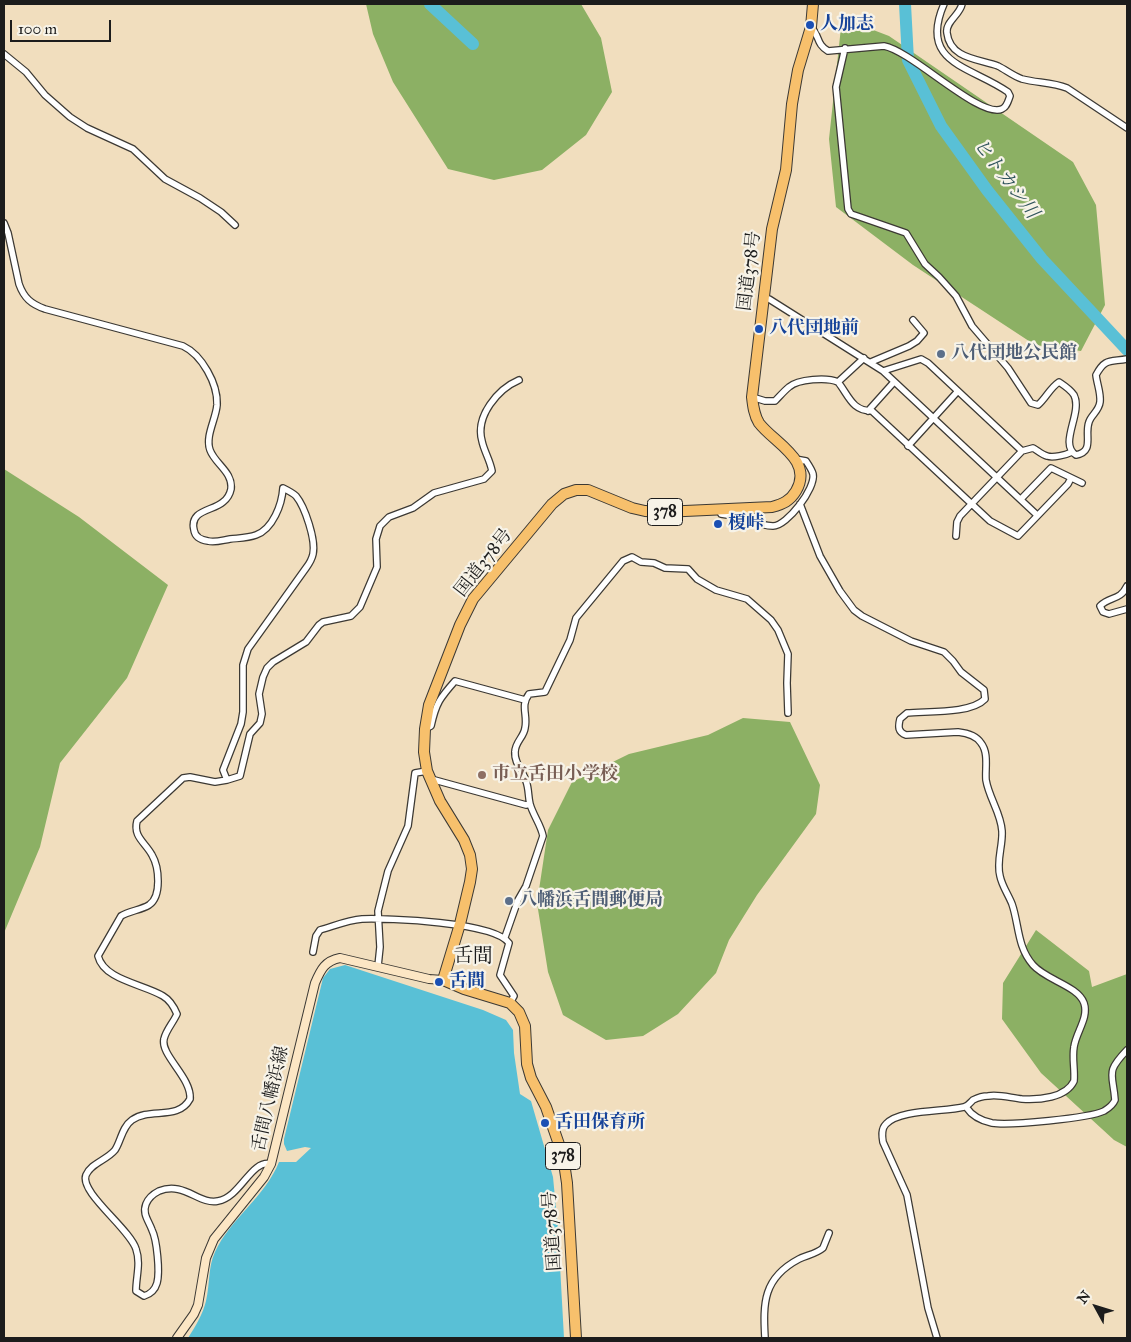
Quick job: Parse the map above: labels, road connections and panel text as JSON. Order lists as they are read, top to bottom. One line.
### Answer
{"streets":{"highway":["国道378号","378"],"main road":["舌間八幡浜線"]},"crossings":[["国道378号","舌間八幡浜線"]],"districts":["舌間"],"water":["ヒトカシ川"],"places":["人加志","八代団地前","八代団地公民館","榎峠","市立舌田小学校","八幡浜舌間郵便局","舌間","舌田保育所"],"scale_bar":"100 m","north":"top left"}
